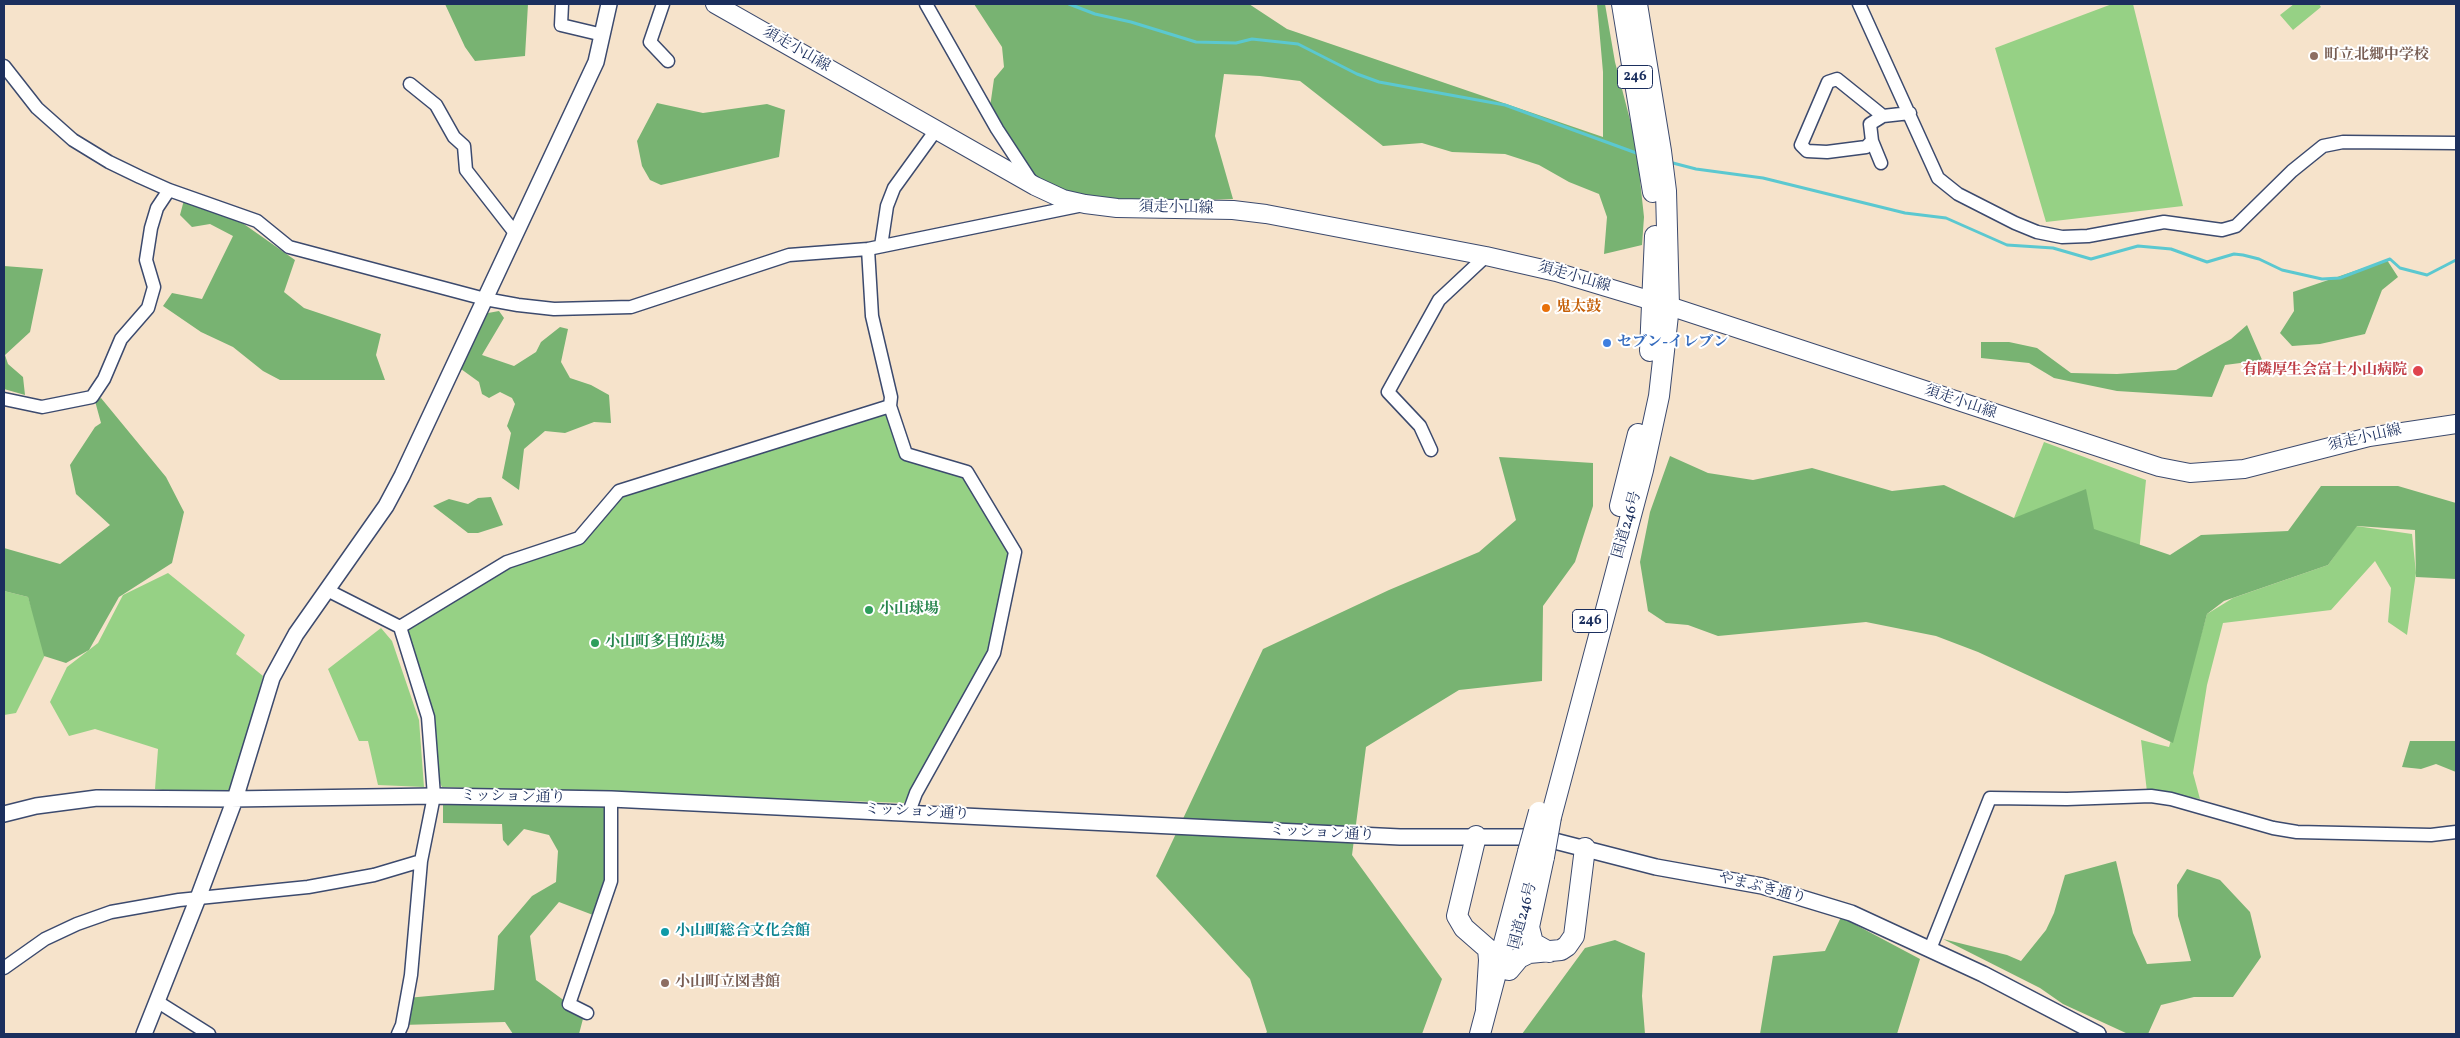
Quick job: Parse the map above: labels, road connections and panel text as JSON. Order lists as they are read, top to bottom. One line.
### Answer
{"streets":{"highway":["246","国道246号"],"main road":["須走小山線"],"street":["ミッション通り","やまぶき通り"]},"crossings":[["須走小山線","国道246号"],["ミッション通り","やまぶき通り"]],"places":["町立北郷中学校","鬼太鼓","セブン-イレブン","有隣厚生会富士小山病院","小山球場","小山町多目的広場","小山町総合文化会館","小山町立図書館"]}
